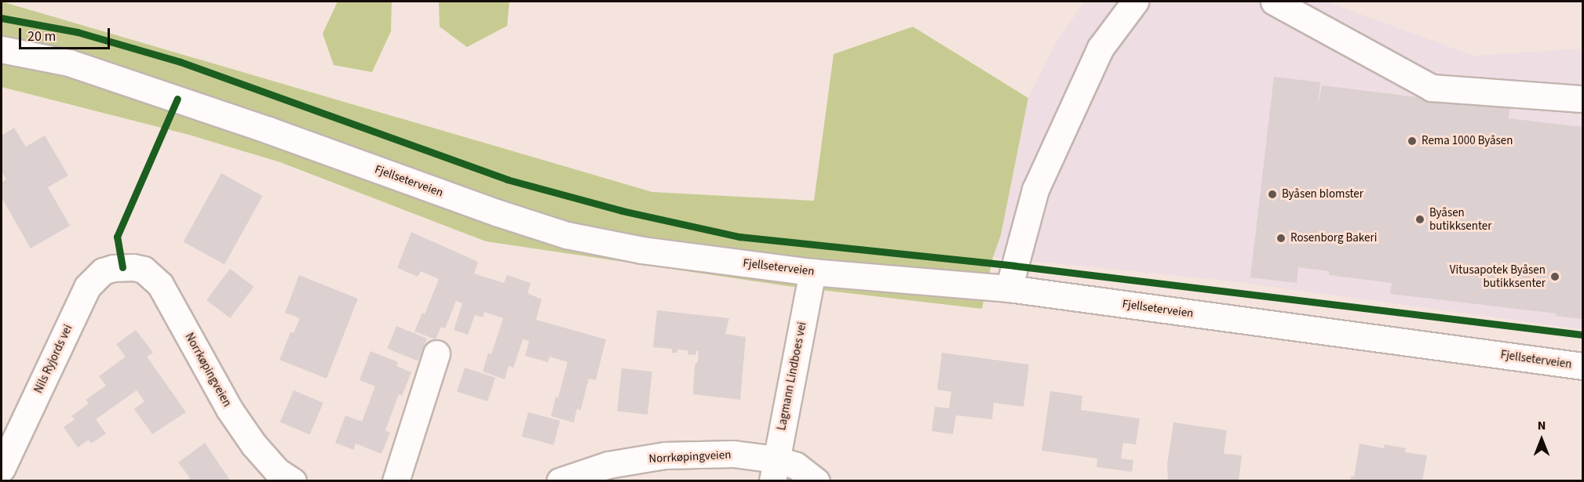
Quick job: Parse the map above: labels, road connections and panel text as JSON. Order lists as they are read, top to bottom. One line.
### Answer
{"streets":{"street":["Fjellseterveien","Nils Ryjords vei","Norrkøpingveien","Lagmann Lindboes vei"]},"crossings":[["Fjellseterveien","Lagmann Lindboes vei"],["Nils Ryjords vei","Norrkøpingveien"],["Norrkøpingveien","Lagmann Lindboes vei"]],"places":["Rema 1000 Byåsen","Byåsen blomster","Byåsen butikksenter","Rosenborg Bakeri","Vitusapotek Byåsen butikksenter"],"scale_bar":"20 m","north":"top"}
